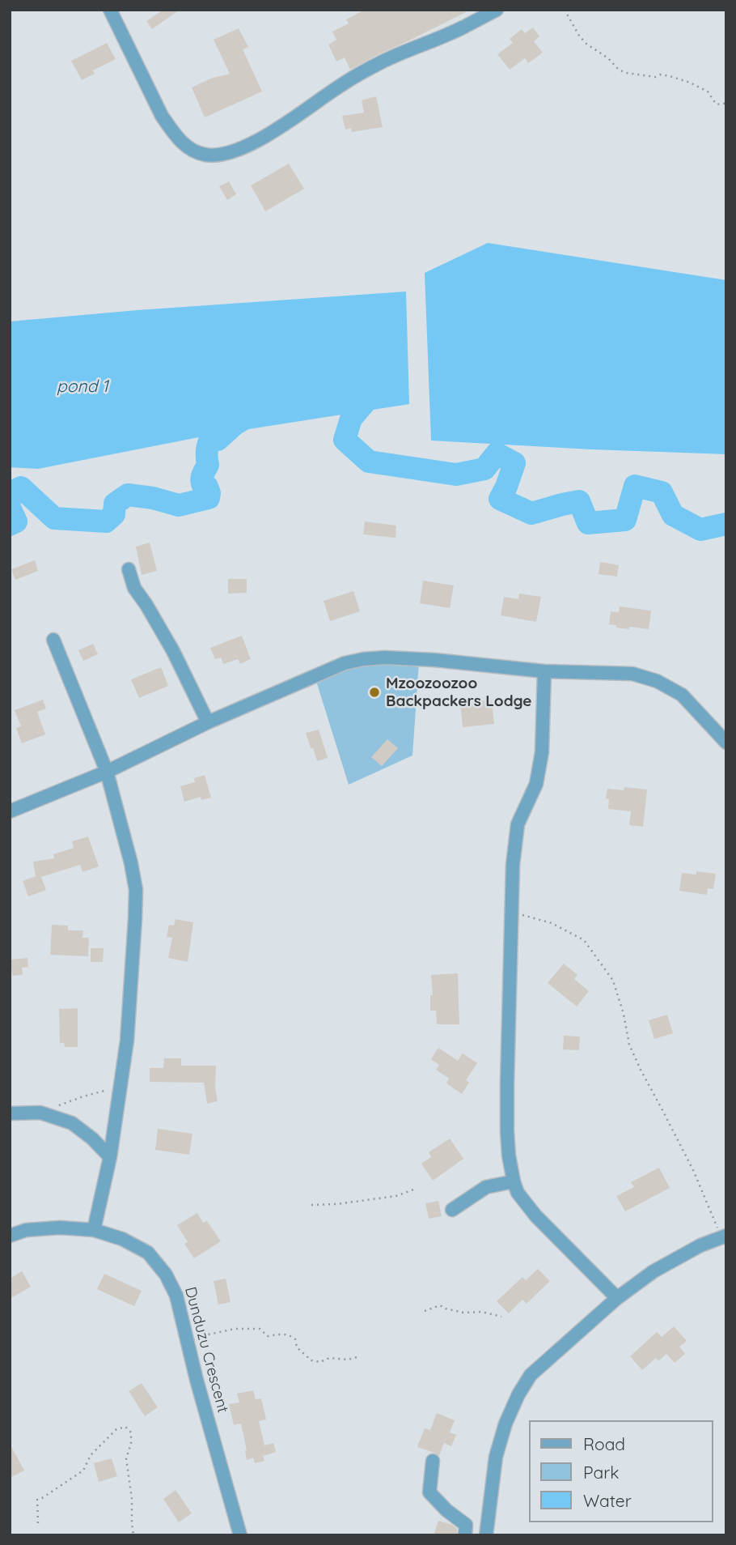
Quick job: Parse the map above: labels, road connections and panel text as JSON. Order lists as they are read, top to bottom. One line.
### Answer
{"streets":{"street":["Dunduzu Crescent"]},"water":["pond 1"],"places":["Mzoozoozoo Backpackers Lodge"],"legend":["Road","Park","Water"]}
